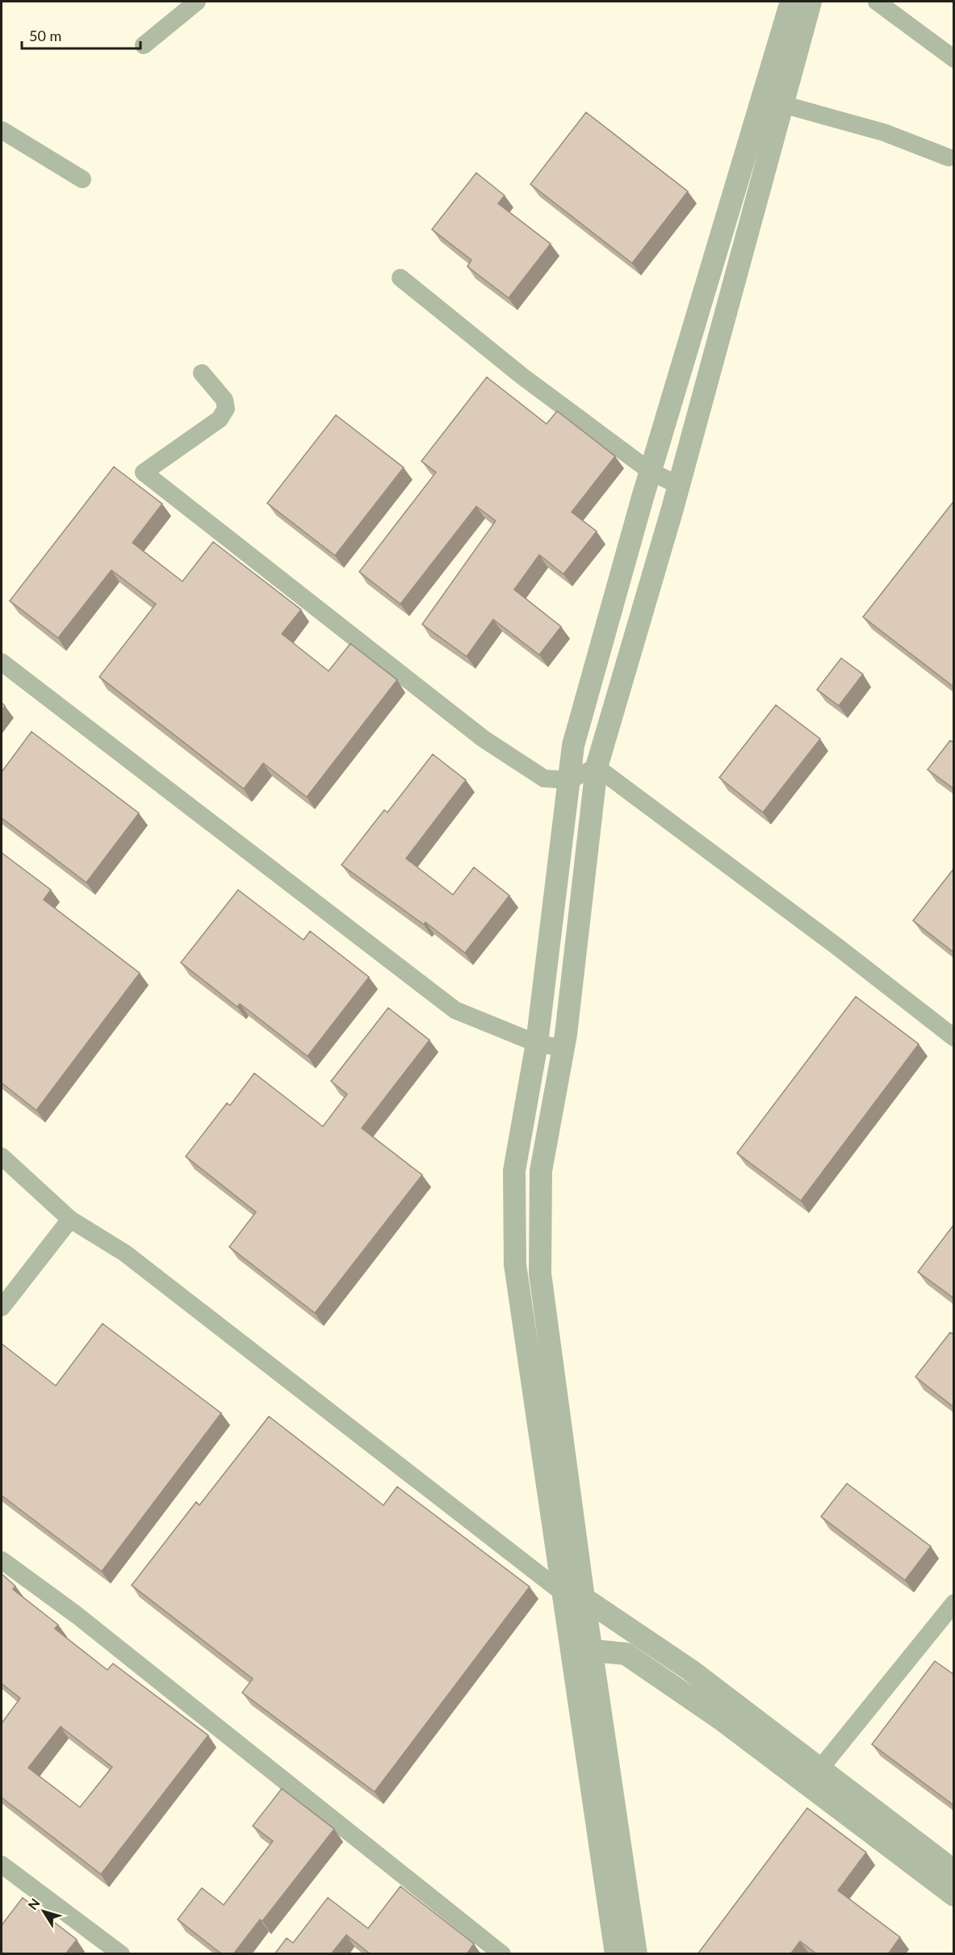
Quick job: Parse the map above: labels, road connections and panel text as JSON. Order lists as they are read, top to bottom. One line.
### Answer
{"scale_bar":"50 m","north":"top left"}
